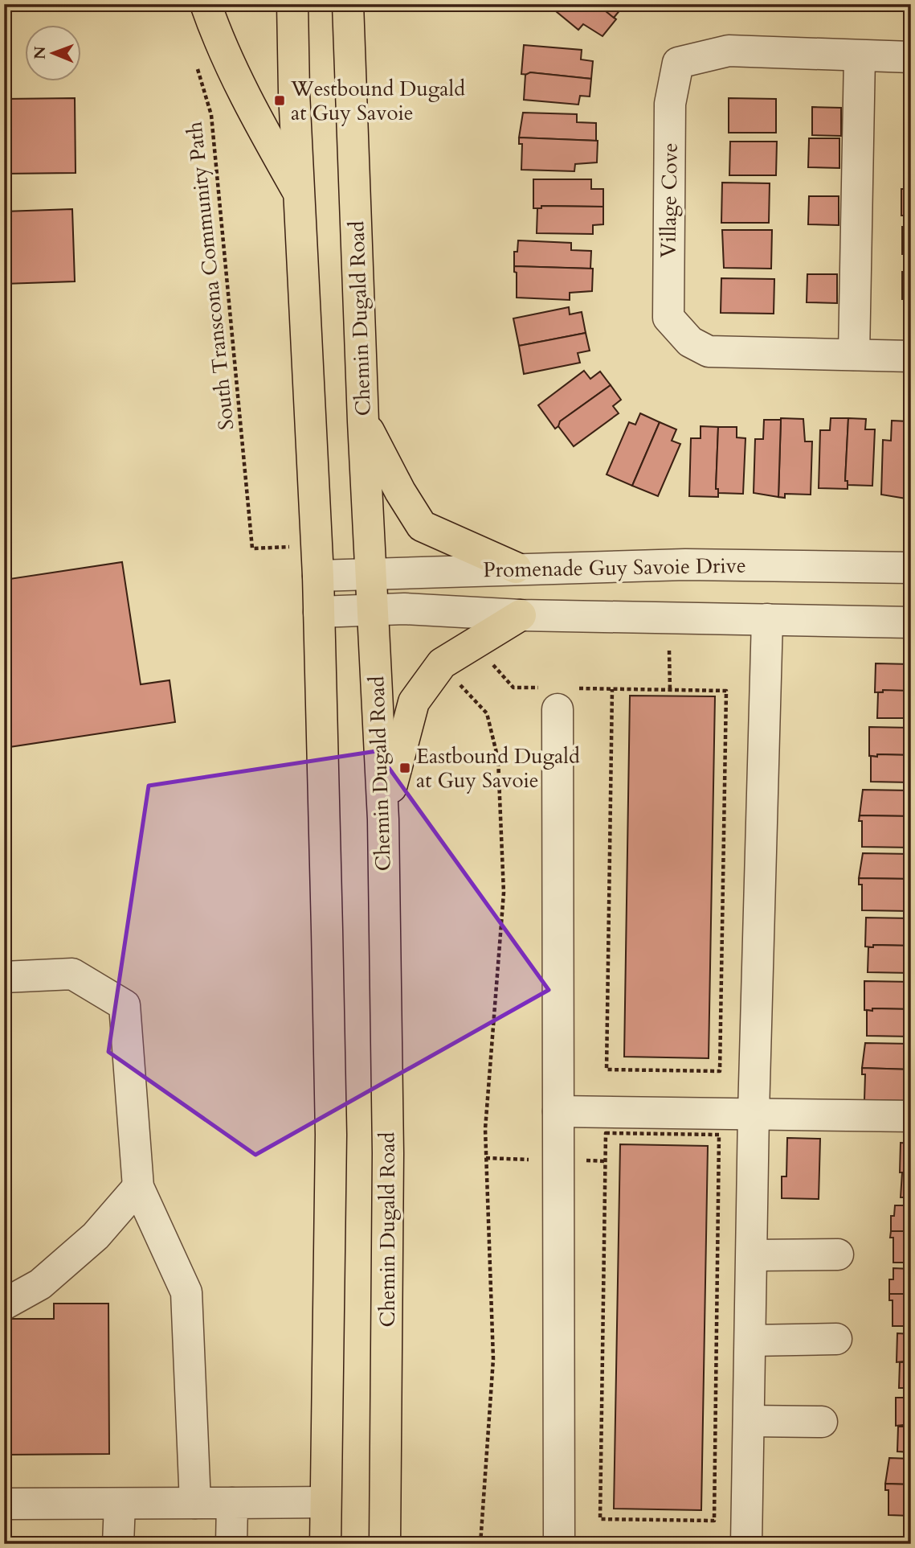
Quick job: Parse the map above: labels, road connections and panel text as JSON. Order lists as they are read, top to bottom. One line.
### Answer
{"streets":{"main road":["Chemin Dugald Road"],"street":["Village Cove","Promenade Guy Savoie Drive"],"path":["South Transcona Community Path"]},"crossings":[["Chemin Dugald Road","Promenade Guy Savoie Drive"]],"places":{"transit":["Westbound Dugald at Guy Savoie","Eastbound Dugald at Guy Savoie"]},"north":"left"}
